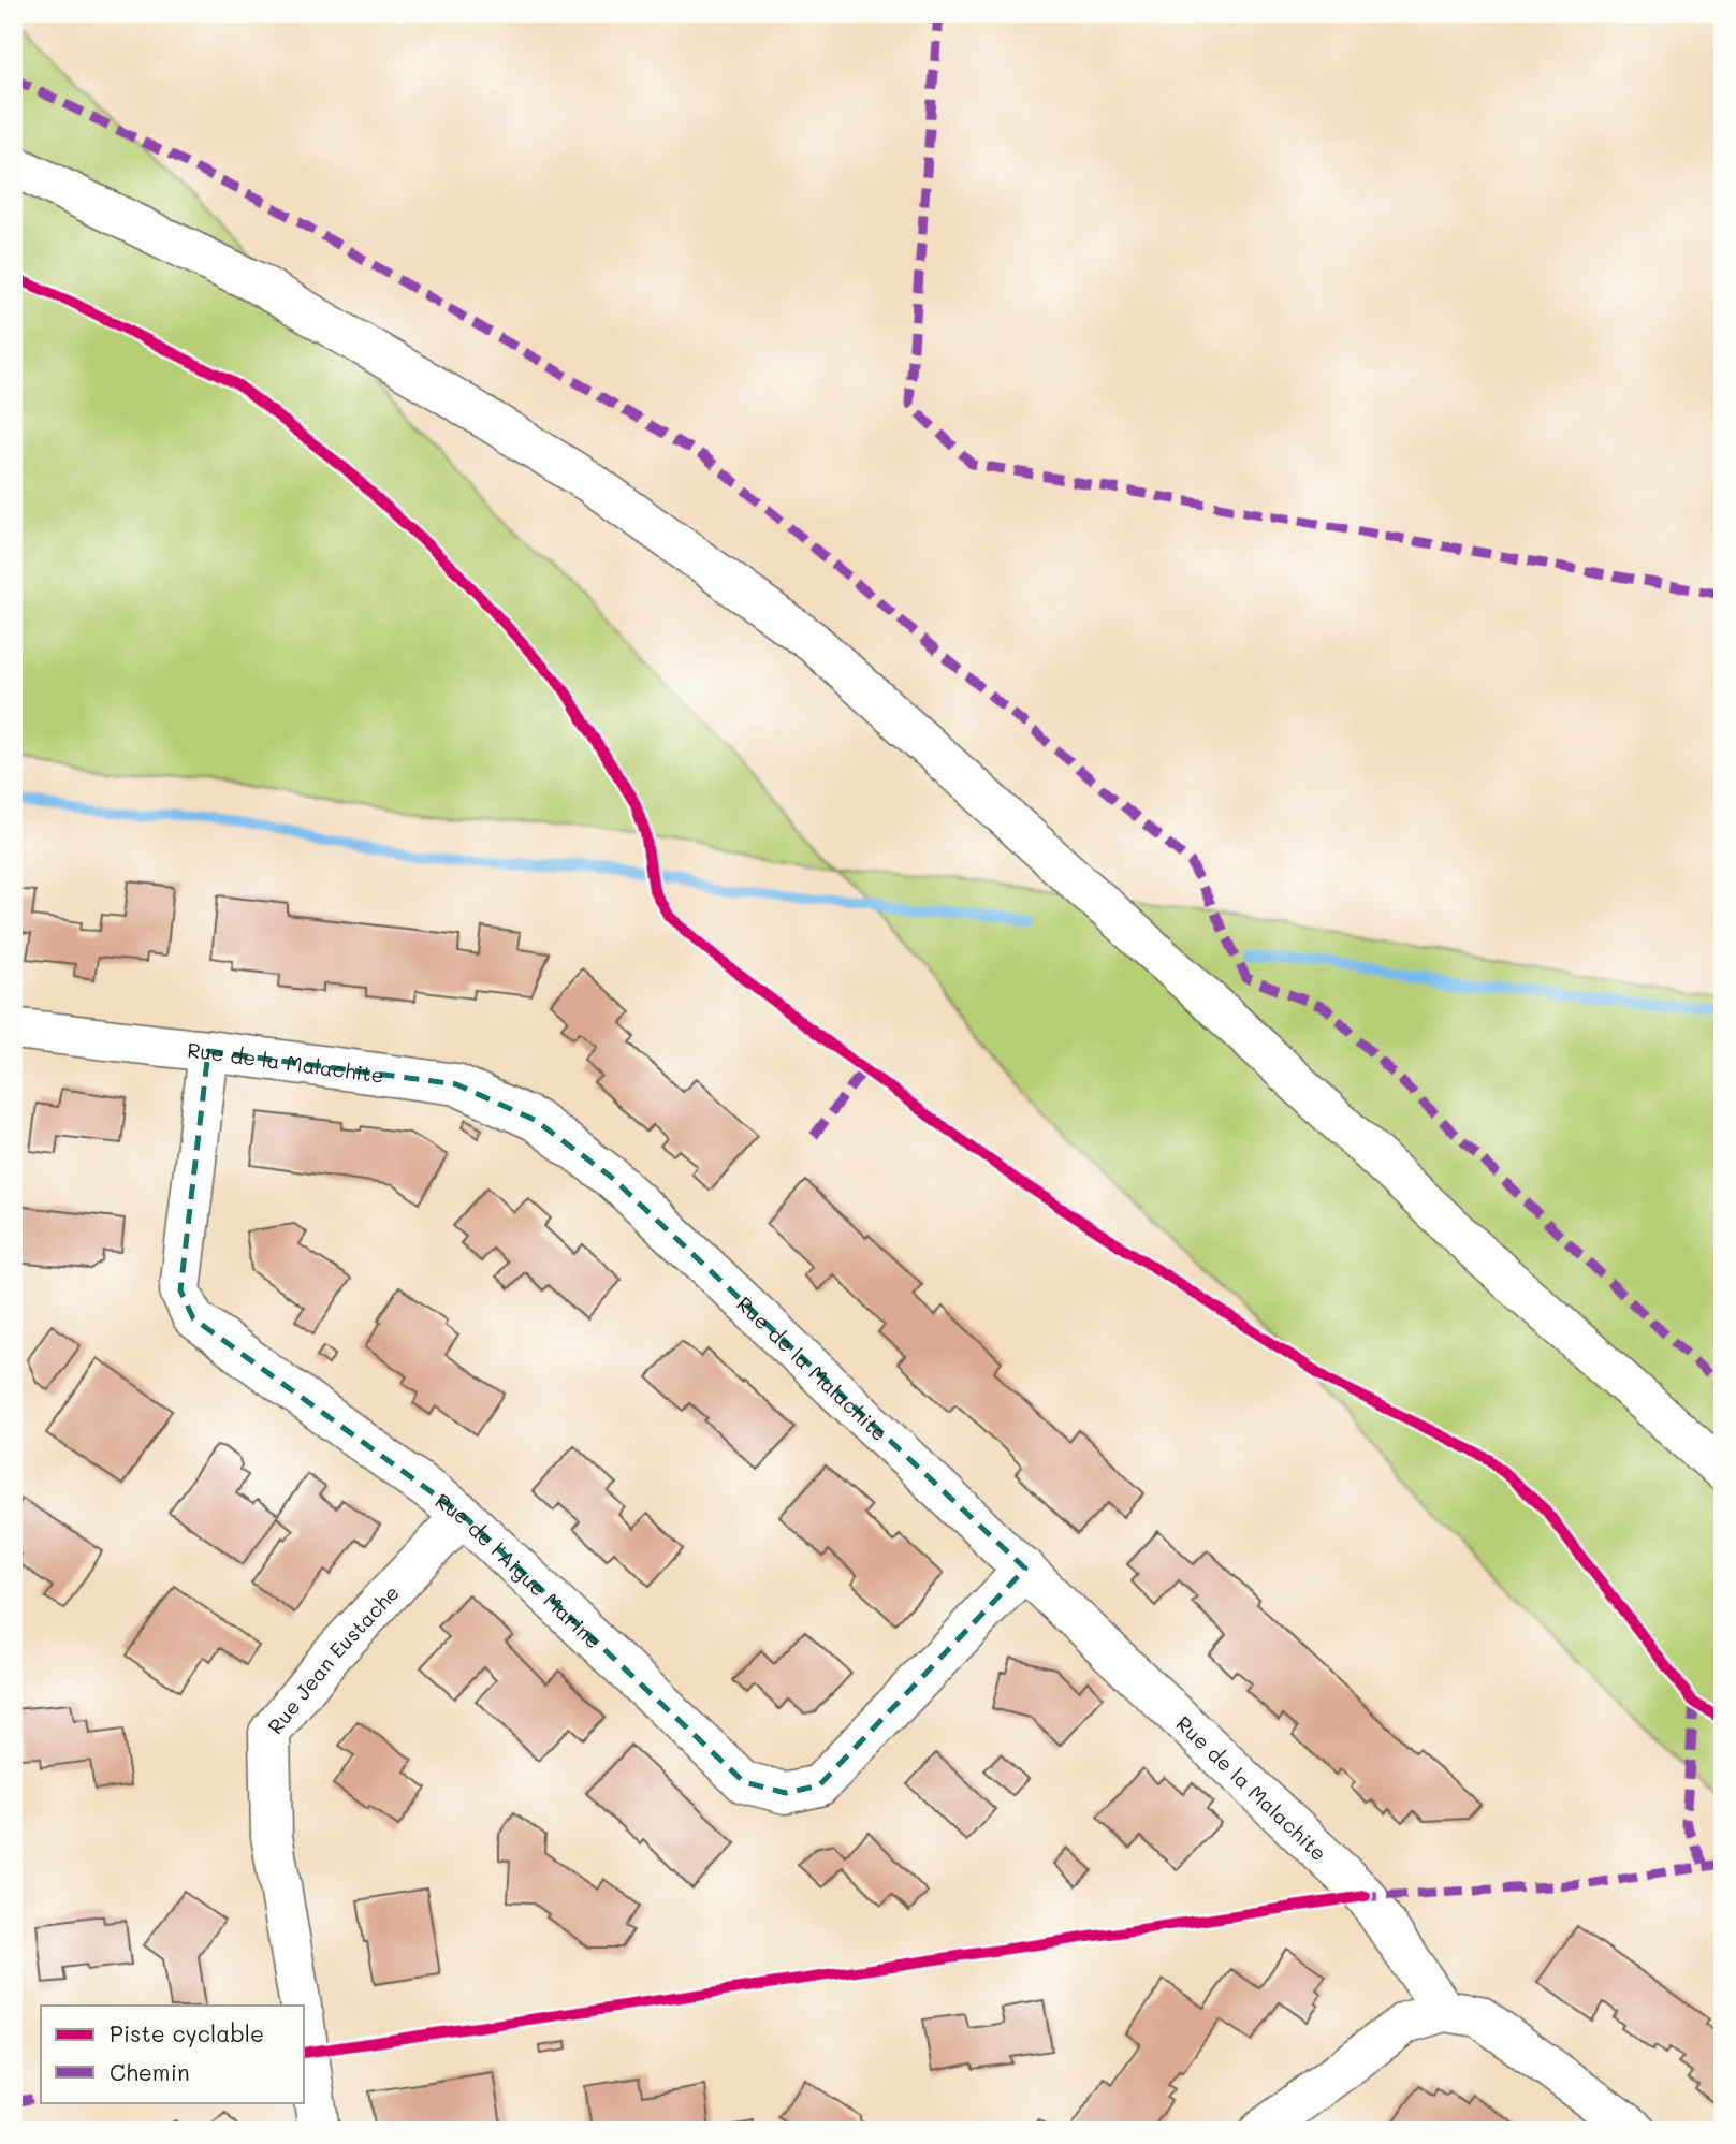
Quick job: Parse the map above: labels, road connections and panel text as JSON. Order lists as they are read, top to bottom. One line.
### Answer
{"streets":{"street":["Rue de la Malachite","Rue de l'Aigue Marine","Rue Jean Eustache"]},"crossings":[["Rue de la Malachite","Rue de l'Aigue Marine"],["Rue de l'Aigue Marine","Rue Jean Eustache"]],"legend":["Piste cyclable","Chemin"]}
